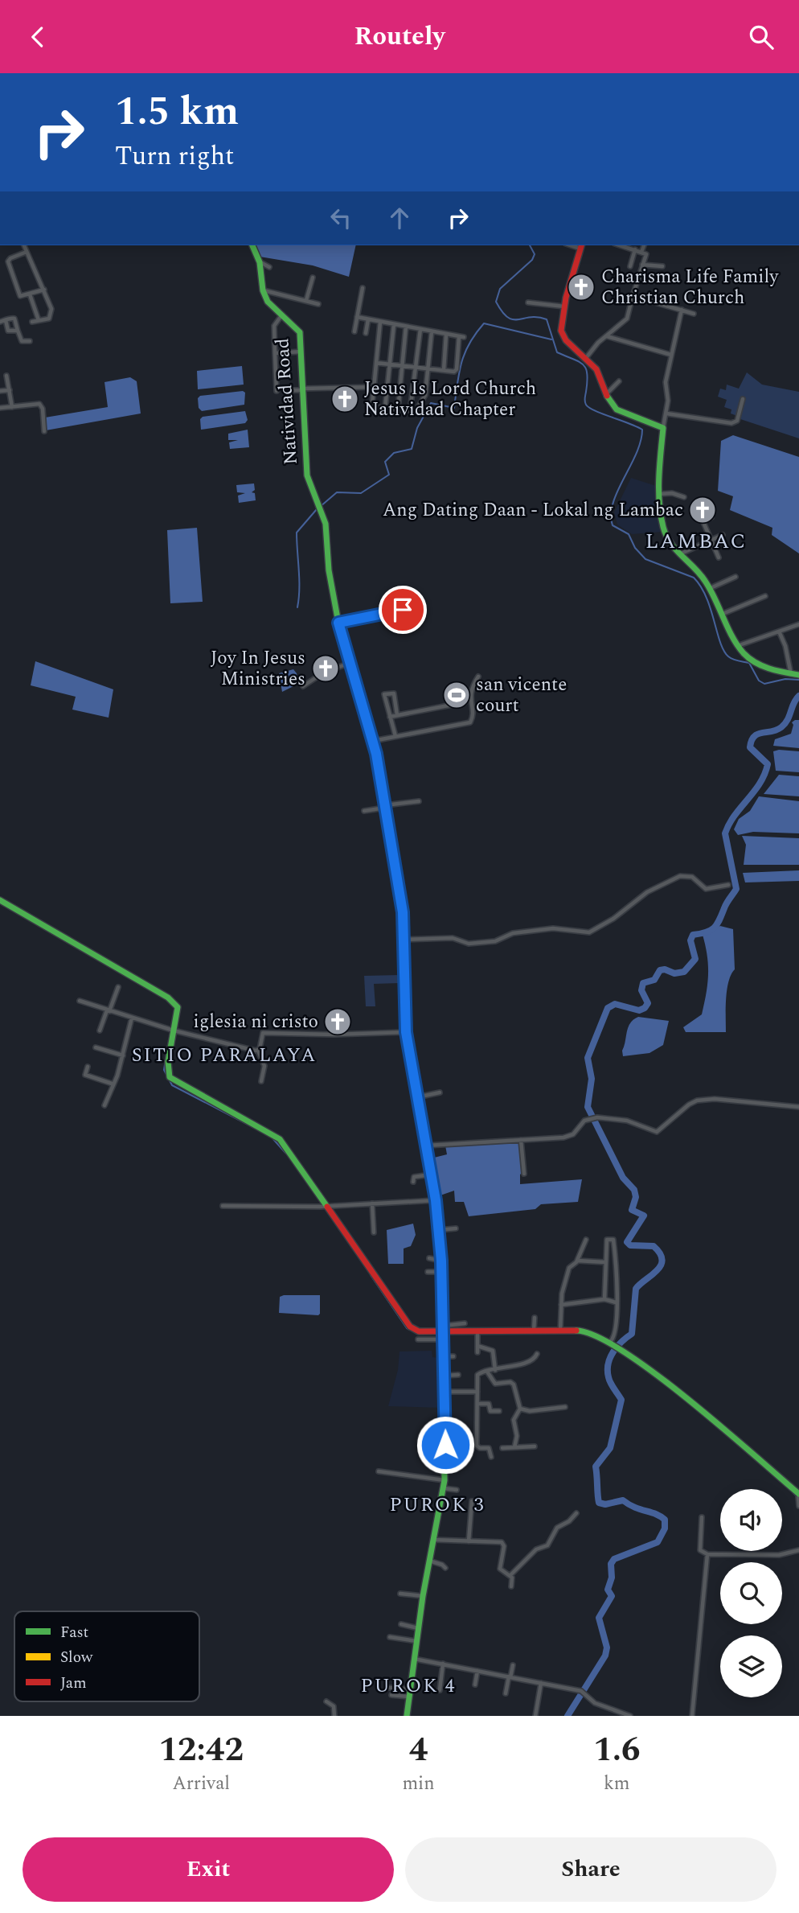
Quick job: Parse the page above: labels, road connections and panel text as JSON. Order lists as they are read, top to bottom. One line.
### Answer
{"streets":{"street":["Natividad Road"]},"districts":["LAMBAC","SITIO PARALAYA","PUROK 3","PUROK 4"],"places":{"church":["Charisma Life Family Christian Church","Jesus Is Lord Church Natividad Chapter","Ang Dating Daan - Lokal ng Lambac","Joy In Jesus Ministries","iglesia ni cristo"],"sports":["san vicente court"]},"legend":["Fast","Slow","Jam"],"page":{"header":"Routely","turn":["1.5 km","Turn right"],"eta":["12:42","Arrival","4","min","1.6","km"],"buttons":["Exit","Share"]}}
